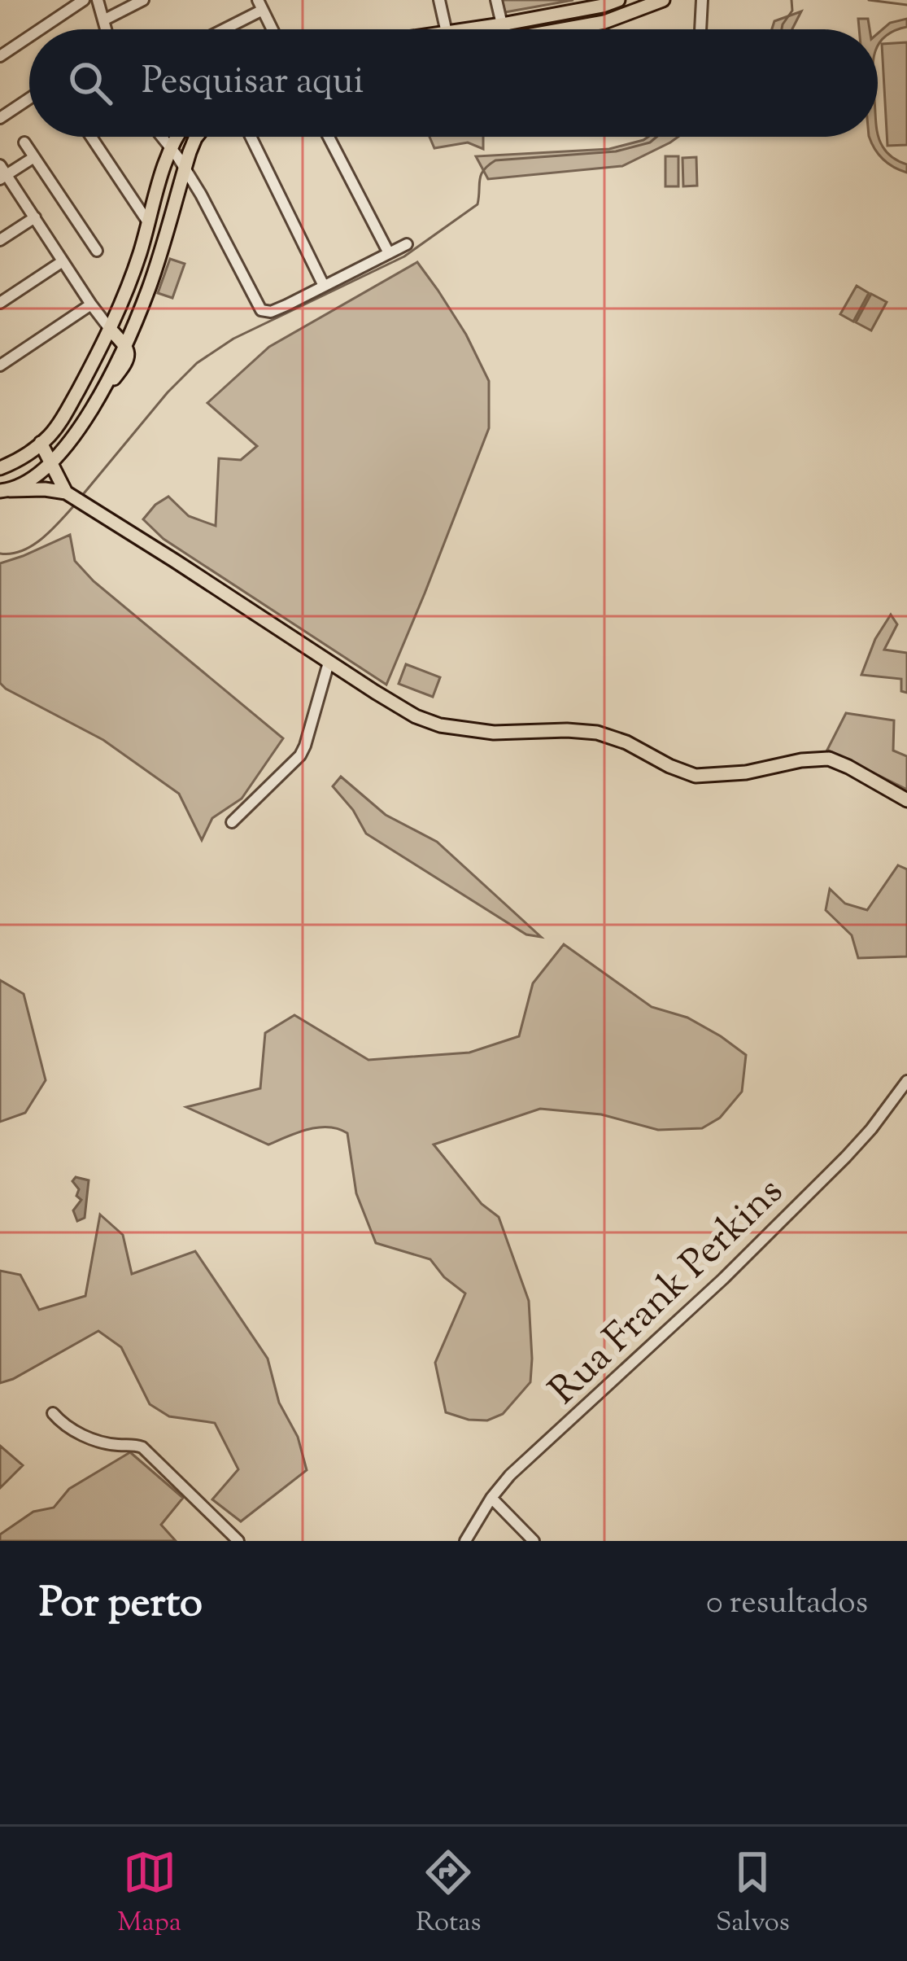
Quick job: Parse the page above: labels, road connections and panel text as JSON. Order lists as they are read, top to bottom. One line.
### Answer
{"streets":{"street":["Rua Frank Perkins"]},"page":{"search":"Pesquisar aqui","heading":["Por perto","0 resultados"],"nav":["Mapa","Rotas","Salvos"]}}
